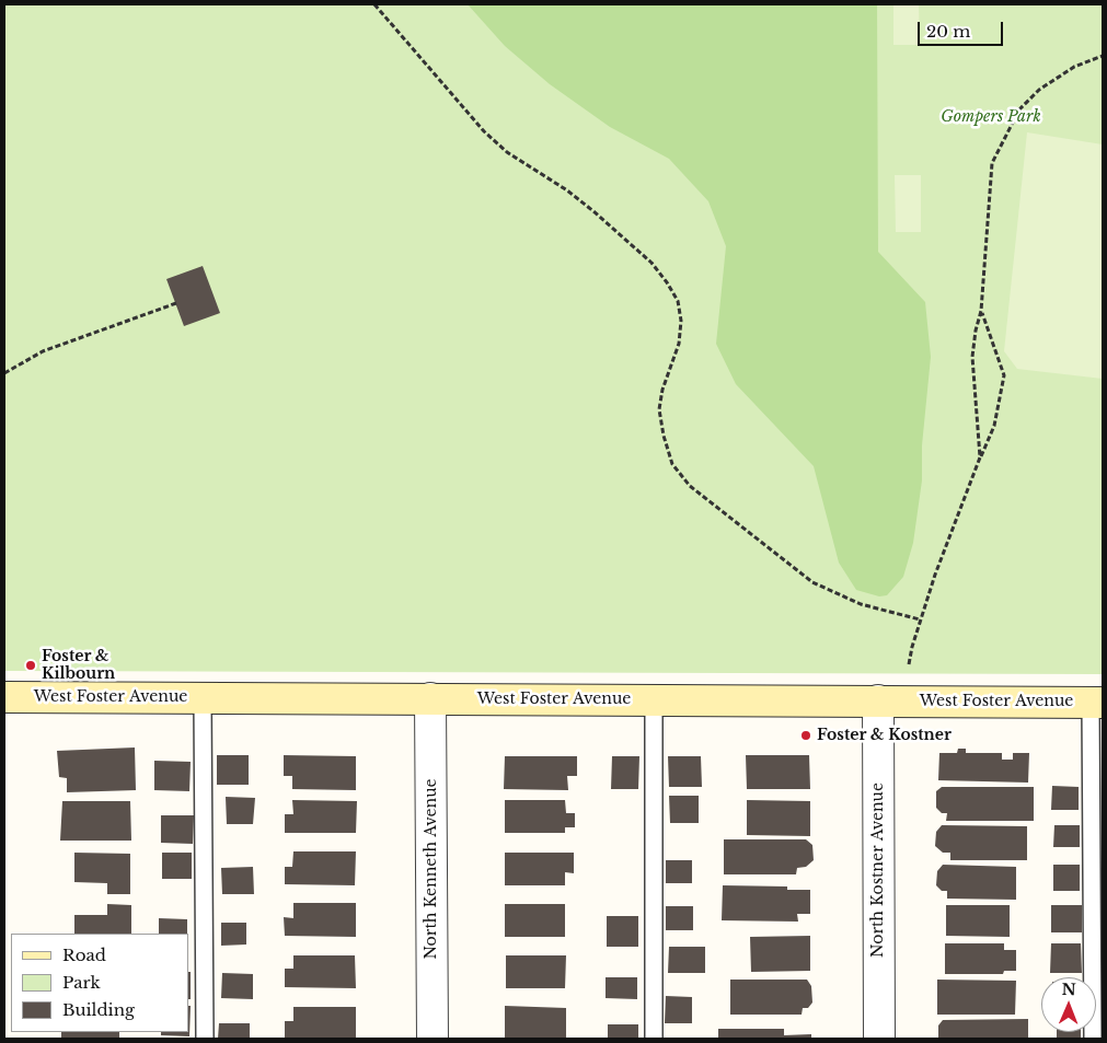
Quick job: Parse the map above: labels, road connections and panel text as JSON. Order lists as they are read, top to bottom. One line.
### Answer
{"streets":{"main road":["West Foster Avenue"],"street":["North Kenneth Avenue","North Kostner Avenue"]},"crossings":[["West Foster Avenue","North Kenneth Avenue"],["West Foster Avenue","North Kostner Avenue"]],"parks":["Gompers Park"],"places":["Foster & Kilbourn","Foster & Kostner"],"legend":["Road","Park","Building"],"scale_bar":"20 m","north":"top"}
